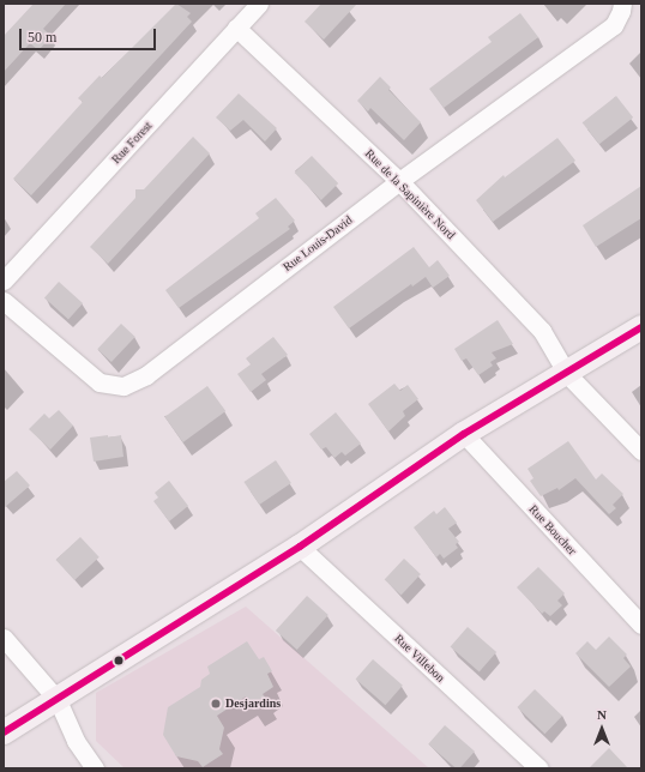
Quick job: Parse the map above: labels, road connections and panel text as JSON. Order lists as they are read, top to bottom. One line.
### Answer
{"streets":{"street":["Rue Forest","Rue de la Sapinière Nord","Rue Louis-David","Rue Boucher","Rue Villebon"]},"crossings":[["Rue Forest","Rue de la Sapinière Nord"],["Rue de la Sapinière Nord","Rue Louis-David"]],"places":["Desjardins"],"scale_bar":"50 m","north":"top"}
